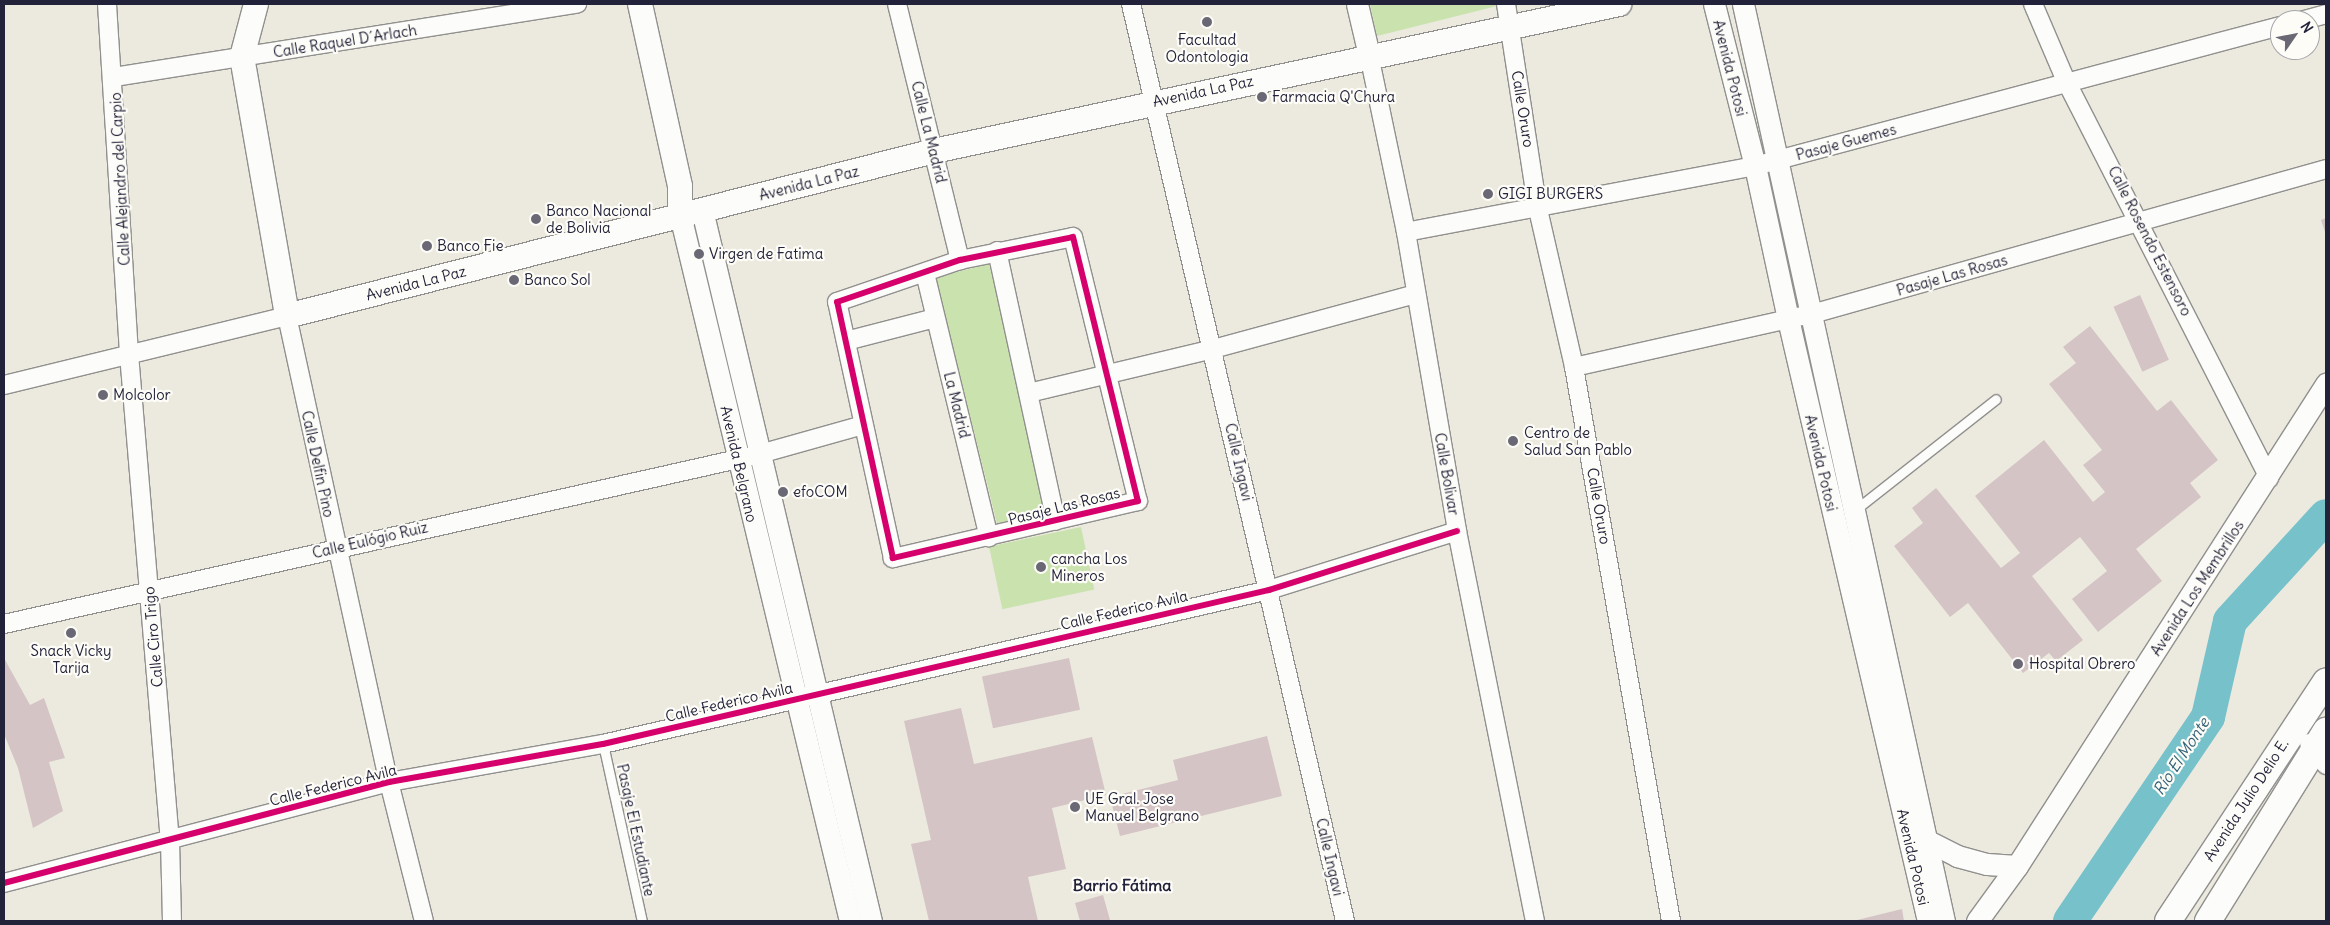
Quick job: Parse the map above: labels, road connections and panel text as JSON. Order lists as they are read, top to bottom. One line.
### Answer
{"streets":{"main road":["Avenida La Paz","Calle Delfin Pino","Avenida Belgrano","Avenida Julio Delio E."],"street":["Calle Raquel D´Arlach","Avenida Potosi","Calle Oruro","Calle La Madrid","Pasaje Guemes","Calle Alejandro del Carpio","Calle Rosendo Estensoro","Pasaje Las Rosas","La Madrid","Calle Ingavi","Calle Bolivar","Calle Eulógio Ruiz","Avenida Los Membrillos","Calle Federico Avila","Calle Ciro Trigo"],"lane":["Pasaje El Estudiante"]},"crossings":[["Calle Raquel D´Arlach","Calle Alejandro del Carpio"],["Calle Raquel D´Arlach","Calle Delfin Pino"],["Avenida Potosi","Pasaje Guemes"],["Avenida Potosi","Pasaje Las Rosas"],["Avenida La Paz","Calle Oruro"],["Avenida La Paz","Calle La Madrid"],["Avenida La Paz","Calle Alejandro del Carpio"],["Avenida La Paz","Calle Ingavi"],["Avenida La Paz","Calle Delfin Pino"],["Avenida La Paz","Avenida Belgrano"],["Avenida La Paz","Calle Bolivar"],["Avenida La Paz","Calle Ciro Trigo"],["Calle Oruro","Pasaje Guemes"],["Calle Oruro","Pasaje Las Rosas"],["Calle La Madrid","Pasaje Las Rosas"],["Pasaje Guemes","Calle Rosendo Estensoro"],["Pasaje Guemes","Calle Bolivar"],["Calle Alejandro del Carpio","Calle Ciro Trigo"],["Calle Rosendo Estensoro","Pasaje Las Rosas"],["Calle Rosendo Estensoro","Avenida Los Membrillos"],["Pasaje Las Rosas","La Madrid"],["Calle Ingavi","Calle Federico Avila"],["Calle Delfin Pino","Calle Eulógio Ruiz"],["Calle Delfin Pino","Calle Federico Avila"],["Avenida Belgrano","Calle Eulógio Ruiz"],["Avenida Belgrano","Calle Federico Avila"],["Calle Bolivar","Calle Federico Avila"],["Calle Eulógio Ruiz","Calle Ciro Trigo"],["Calle Federico Avila","Calle Ciro Trigo"],["Calle Federico Avila","Pasaje El Estudiante"]],"districts":["Barrio Fátima"],"water":["Río El Monte"],"places":["Facultad Odontologia","Farmacia Q'Chura","GIGI BURGERS","Banco Nacional de Bolivia","Banco Fie","Virgen de Fatima","Banco Sol","Molcolor","Centro de Salud San Pablo","efoCOM","cancha Los Mineros","Snack Vicky Tarija","Hospital Obrero","UE Gral. Jose Manuel Belgrano"],"north":"top right"}
